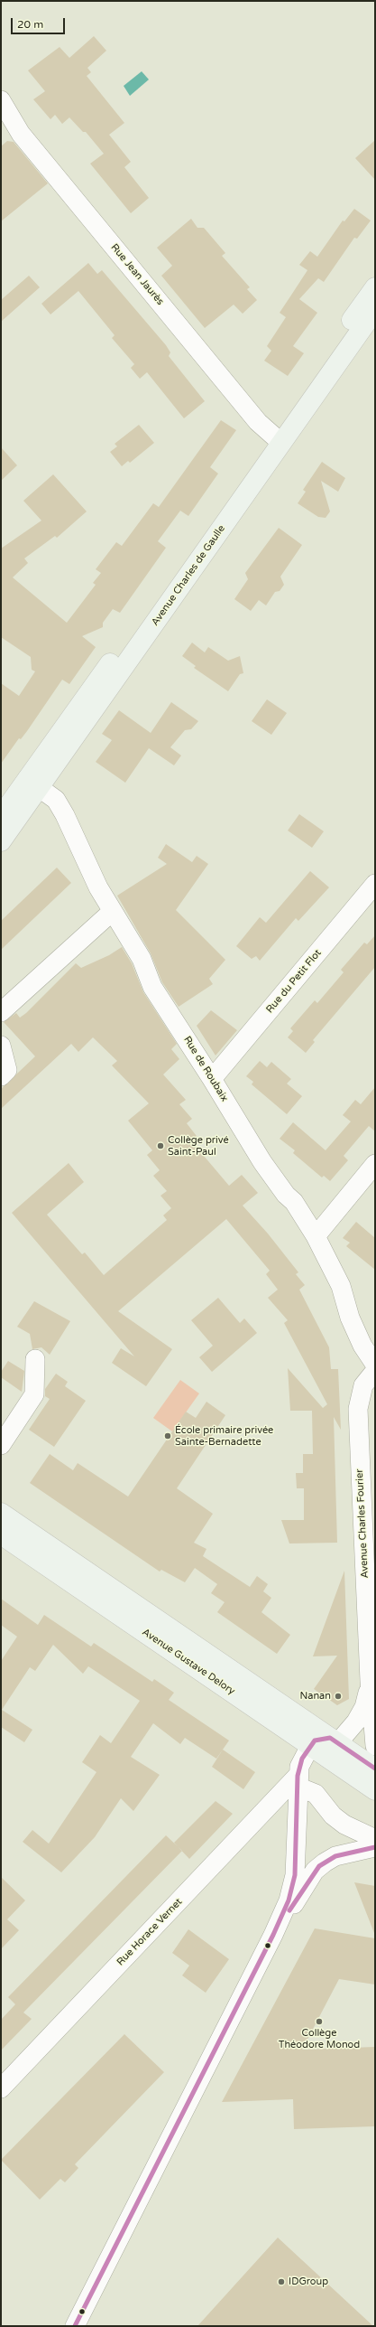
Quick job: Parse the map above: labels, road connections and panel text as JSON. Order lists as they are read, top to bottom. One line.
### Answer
{"streets":{"main road":["Avenue Charles de Gaulle","Avenue Gustave Delory"],"street":["Rue Jean Jaurès","Rue du Petit Flot","Rue de Roubaix","Avenue Charles Fourier","Rue Horace Vernet"]},"crossings":[["Rue Jean Jaurès","Avenue Charles de Gaulle"],["Avenue Charles de Gaulle","Rue de Roubaix"],["Rue du Petit Flot","Rue de Roubaix"],["Avenue Charles Fourier","Avenue Gustave Delory"]],"places":["Collège privé Saint-Paul","École primaire privée Sainte-Bernadette","Nanan","Collège Théodore Monod","IDGroup"],"scale_bar":"20 m"}
